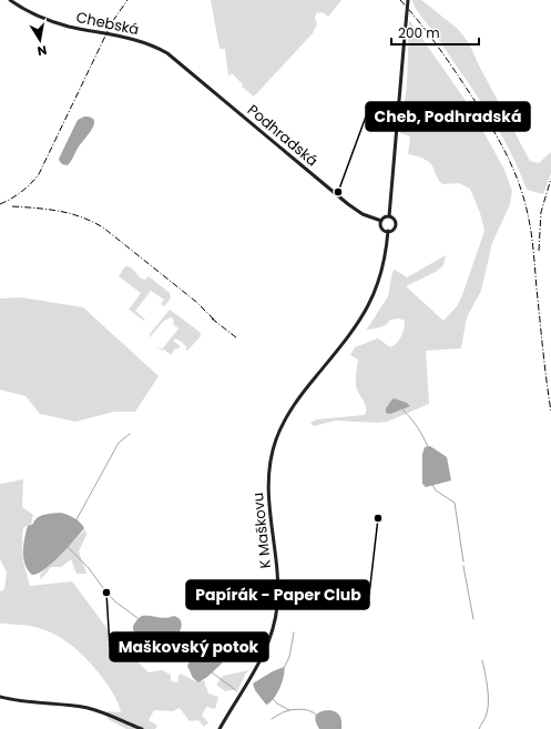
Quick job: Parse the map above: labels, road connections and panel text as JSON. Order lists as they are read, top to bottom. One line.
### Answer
{"streets":{"main road":["Chebská","Podhradská","K Maškovu"]},"crossings":[["Chebská","Podhradská"],["Podhradská","K Maškovu"]],"places":["Cheb, Podhradská","Papírák - Paper Club","Maškovský potok"],"scale_bar":"200 m","north":"bottom"}
